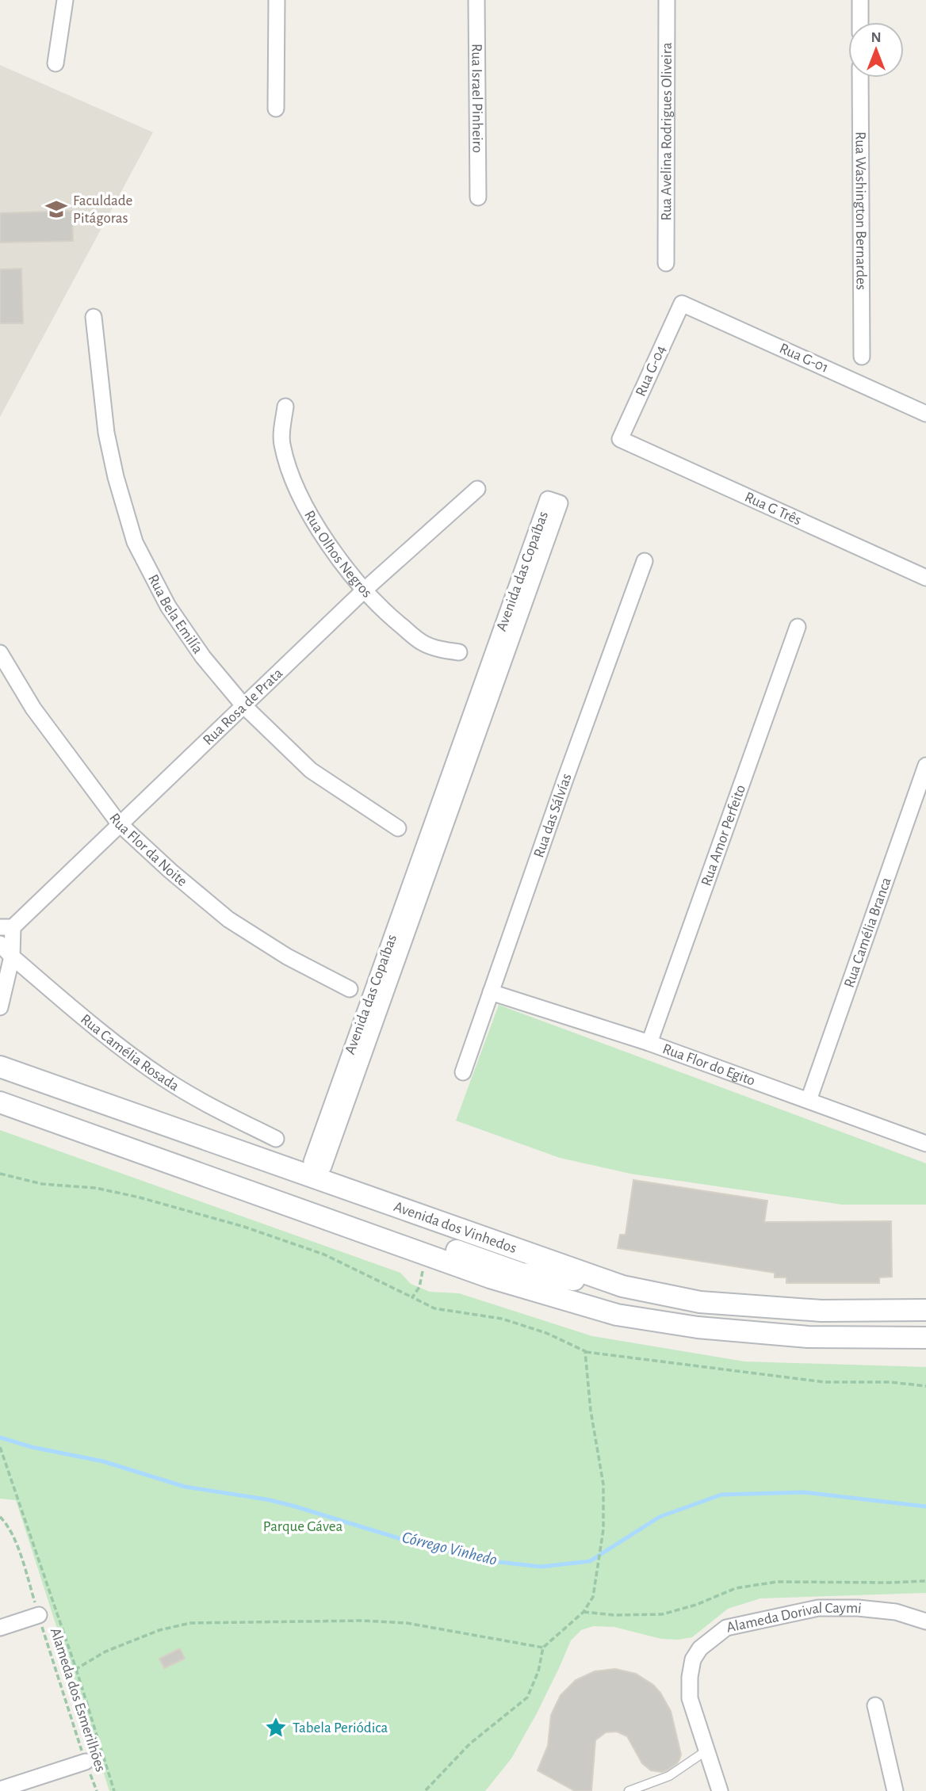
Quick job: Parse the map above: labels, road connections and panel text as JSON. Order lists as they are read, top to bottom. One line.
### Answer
{"streets":{"main road":["Avenida dos Vinhedos"],"street":["Rua Israel Pinheiro","Rua Avelina Rodrigues Oliveira","Rua Washington Bernardes","Rua G-01","Rua G-04","Rua G Três","Rua Olhos Negros","Avenida das Copaíbas","Rua Bela Emilía","Rua Rosa de Prata","Rua das Sálvías","Rua Amor Perfeito","Rua Flor da Noite","Rua Camélia Branca","Rua Camélia Rosada","Rua Flor do Egito","Alameda Dorival Caymi"],"path":["Alameda dos Esmerilhões"]},"crossings":[["Rua G-01","Rua G-04"],["Rua G-04","Rua G Três"],["Rua Olhos Negros","Rua Rosa de Prata"],["Avenida das Copaíbas","Avenida dos Vinhedos"],["Rua Bela Emilía","Rua Rosa de Prata"],["Rua Rosa de Prata","Rua Flor da Noite"],["Rua Rosa de Prata","Rua Camélia Rosada"],["Rua das Sálvías","Rua Flor do Egito"],["Rua Amor Perfeito","Rua Flor do Egito"],["Rua Camélia Branca","Rua Flor do Egito"]],"water":["Córrego Vinhedo"],"parks":["Parque Gávea"],"places":{"school or university":["Faculdade Pitágoras"],"place":["Tabela Periódica"]},"north":"top"}
